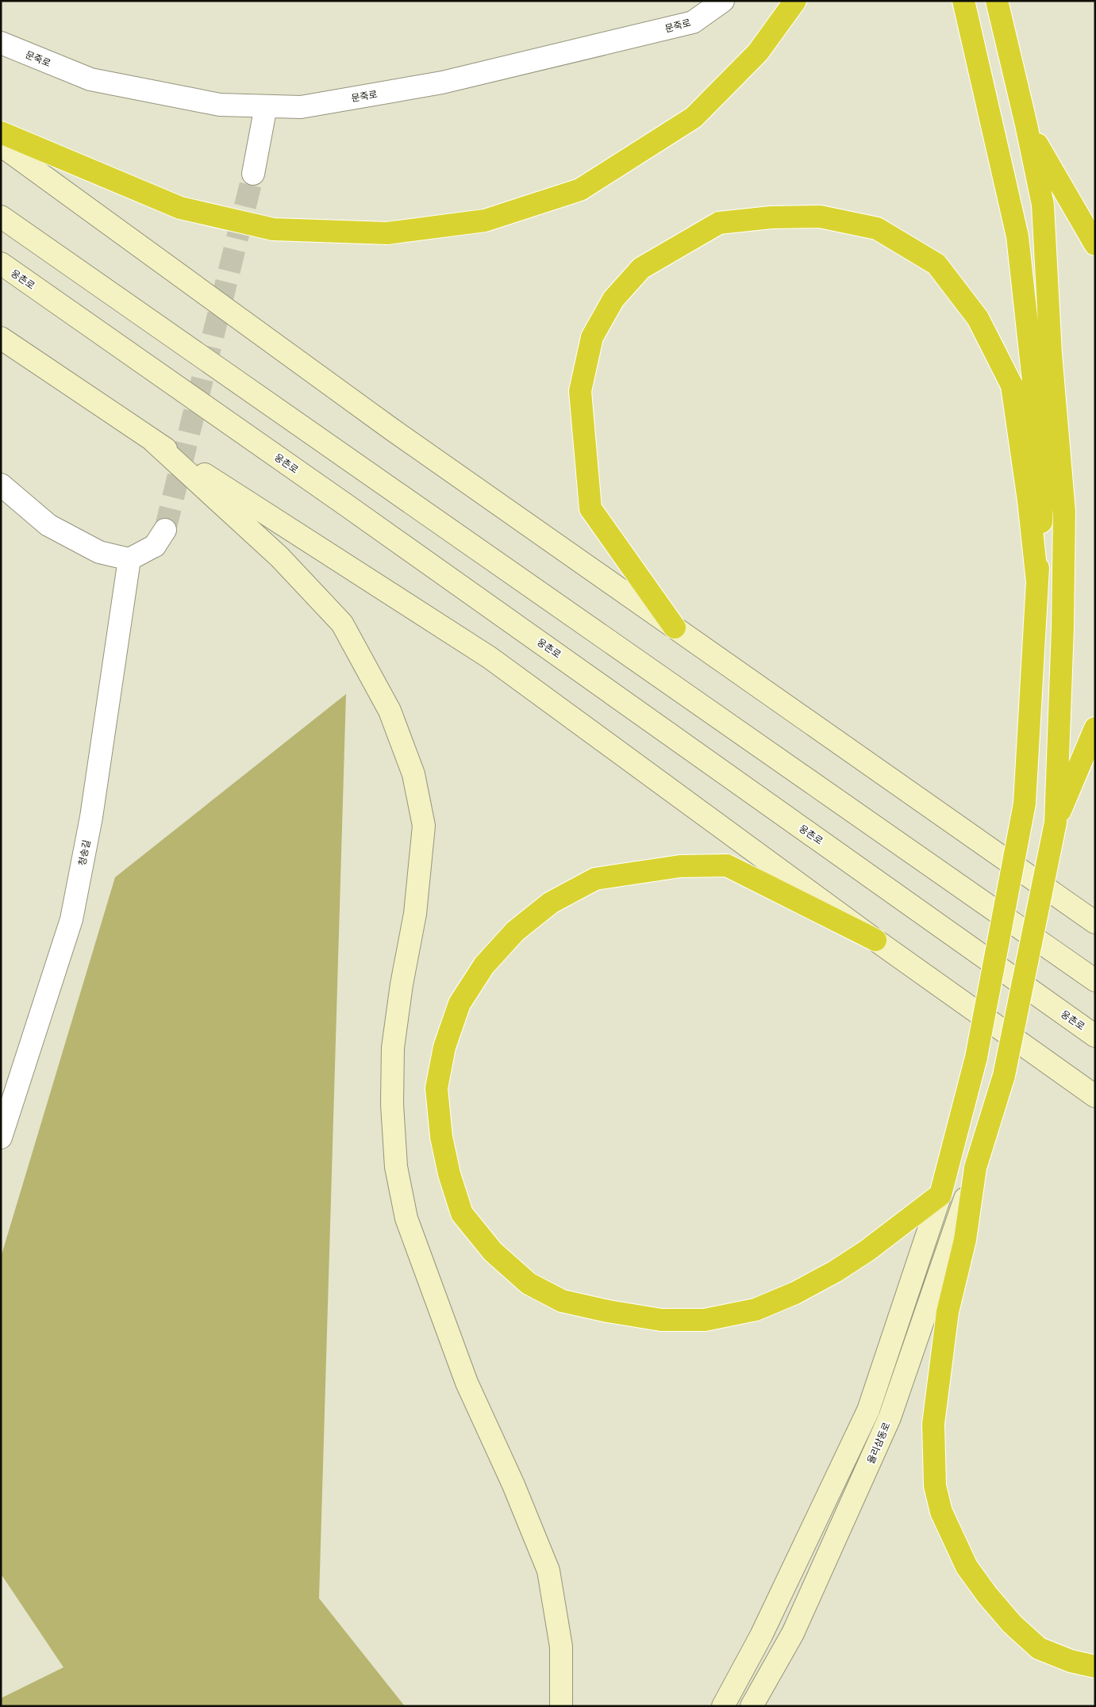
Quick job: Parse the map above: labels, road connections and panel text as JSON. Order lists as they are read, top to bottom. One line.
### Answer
{"streets":{"main road":["웅촌로","율리삼동로"],"street":["문죽로","청송길"]}}
